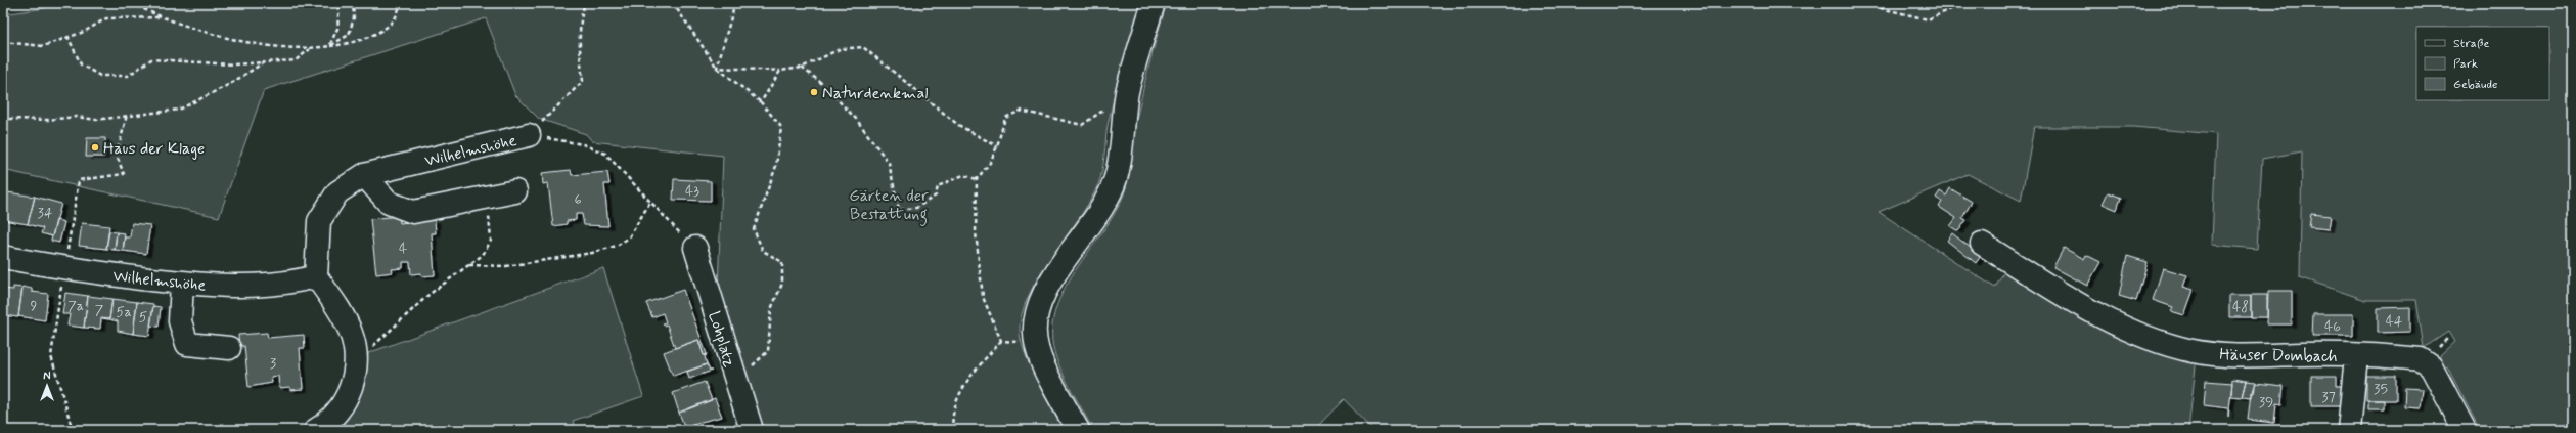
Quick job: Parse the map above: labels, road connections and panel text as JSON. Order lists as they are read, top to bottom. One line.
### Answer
{"streets":{"street":["Wilhelmshöhe","Lohplatz","Häuser Dombach"]},"parks":["Gärten der Bestattung"],"places":["Naturdenkmal","Haus der Klage"],"house_numbers":["43","6","34","4","9","7a","48","7","5a","5","44","46","3","35","37","39"],"legend":["Straße","Park","Gebäude"],"north":"top"}
